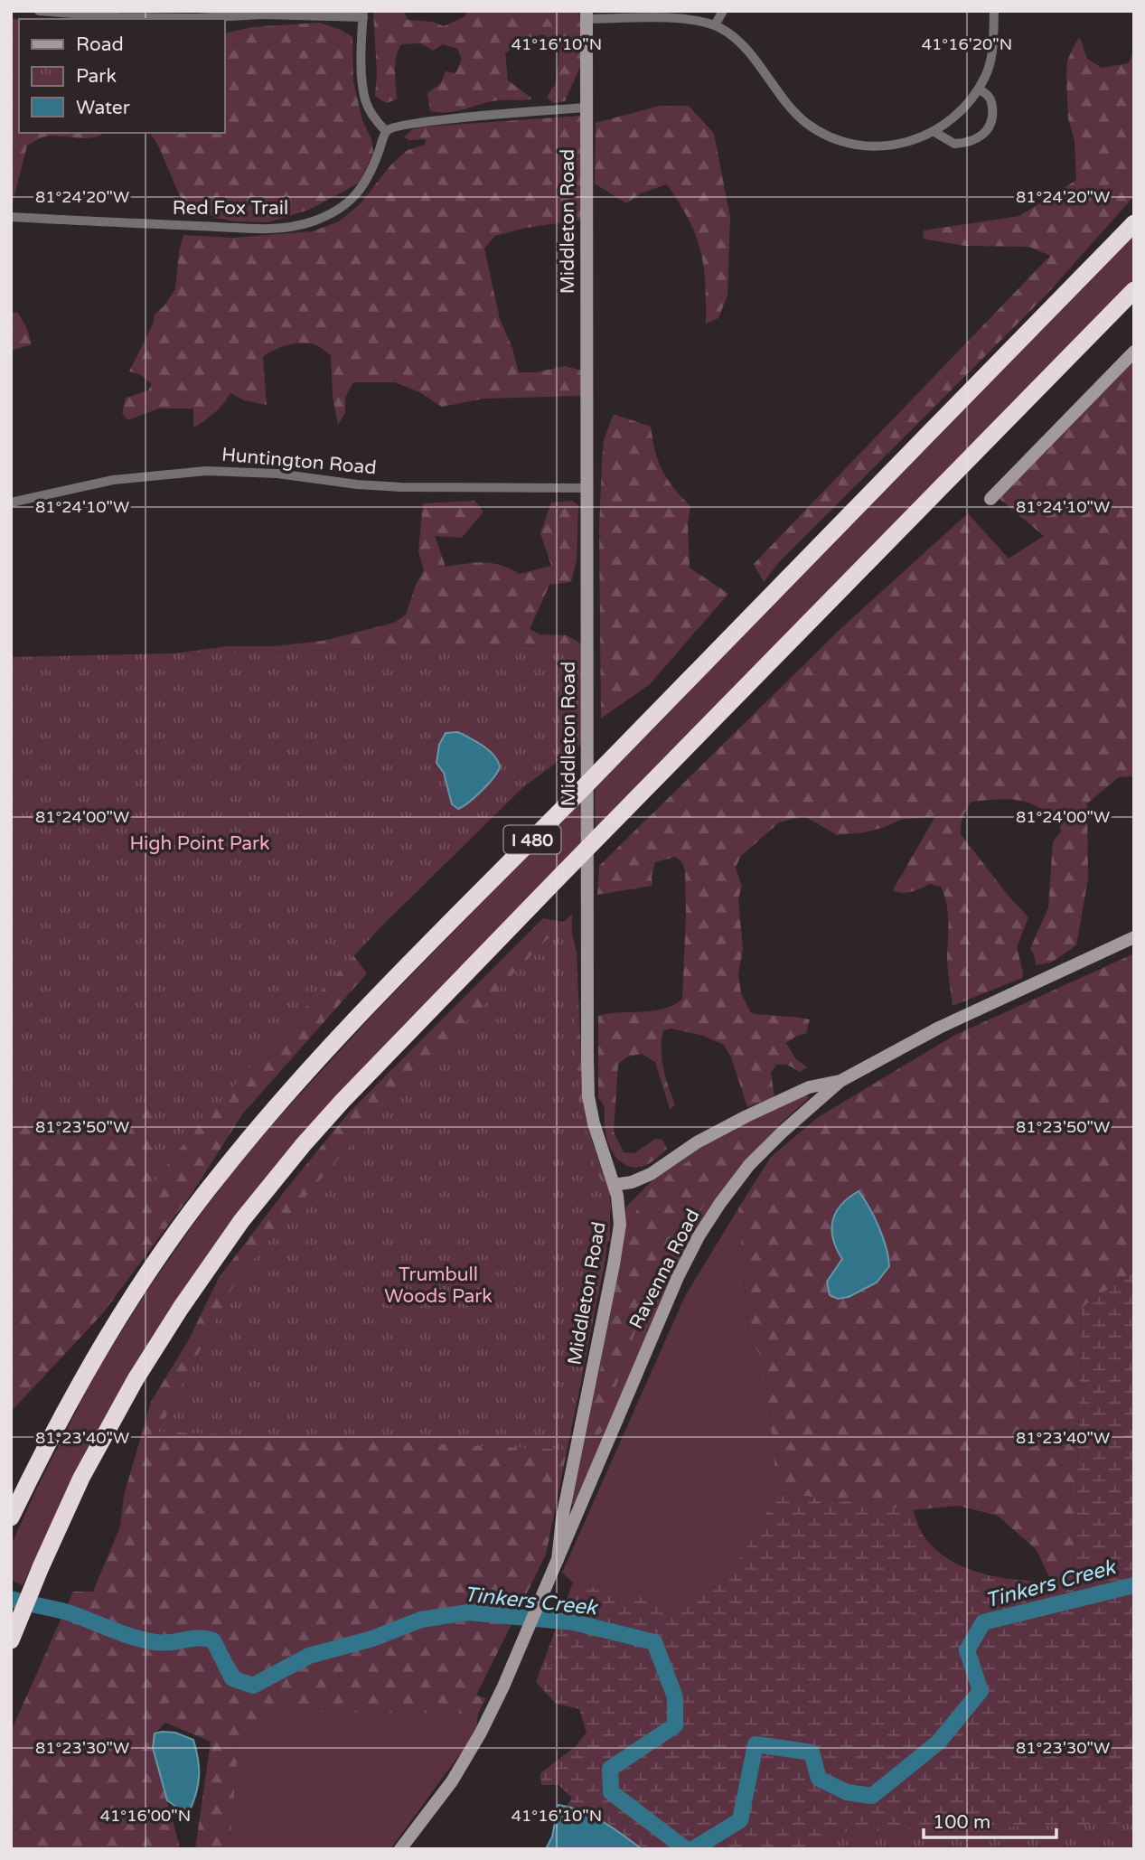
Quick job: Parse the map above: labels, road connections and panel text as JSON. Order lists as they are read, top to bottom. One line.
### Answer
{"streets":{"highway":["I 480"],"street":["Red Fox Trail","Middleton Road","Huntington Road","Ravenna Road"]},"crossings":[["Middleton Road","Huntington Road"],["Middleton Road","Ravenna Road"]],"water":["Tinkers Creek"],"parks":["High Point Park","Trumbull Woods Park"],"legend":["Road","Park","Water"],"scale_bar":"100 m","coordinates":["41°16'10\"N","41°16'20\"N","81°24'20\"W","81°24'10\"W","81°24'00\"W","81°23'50\"W","81°23'40\"W","81°23'30\"W","41°16'00\"N"]}
